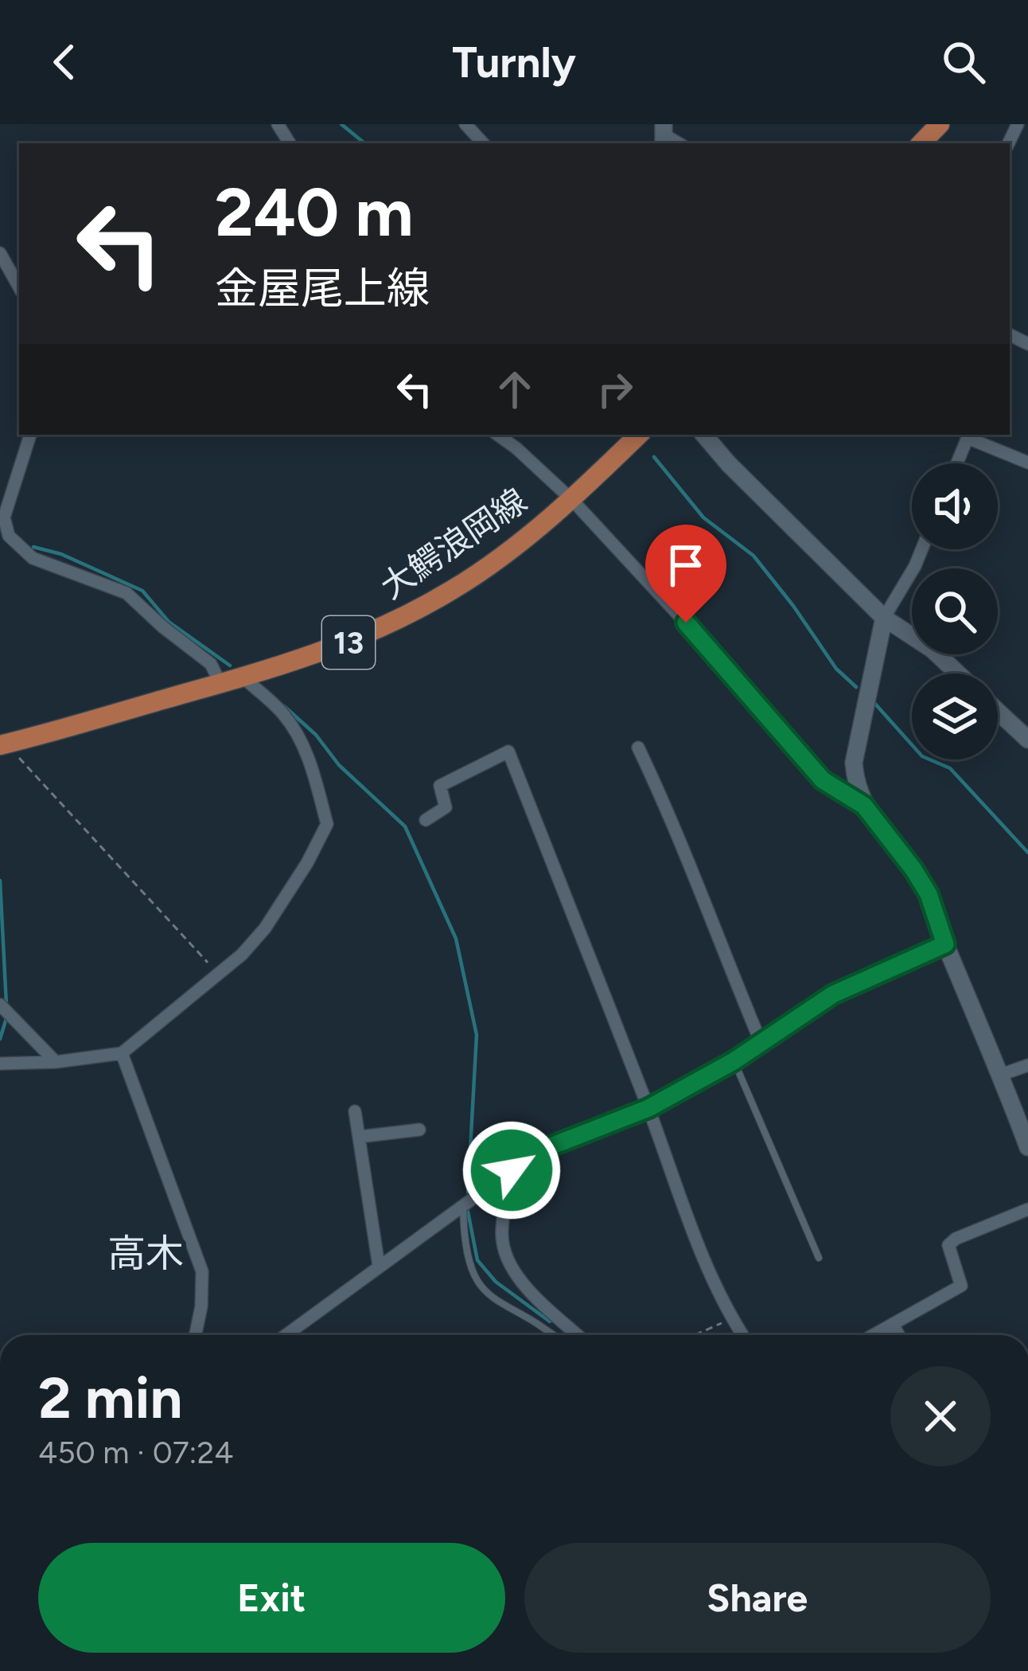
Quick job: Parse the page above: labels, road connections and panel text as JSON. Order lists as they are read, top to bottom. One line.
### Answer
{"streets":{"main road":["大鰐浪岡線","13"]},"districts":["高木"],"page":{"header":"Turnly","turn":["240 m","金屋尾上線"],"heading":["2 min","450 m · 07:24"],"buttons":["Exit","Share"]}}
